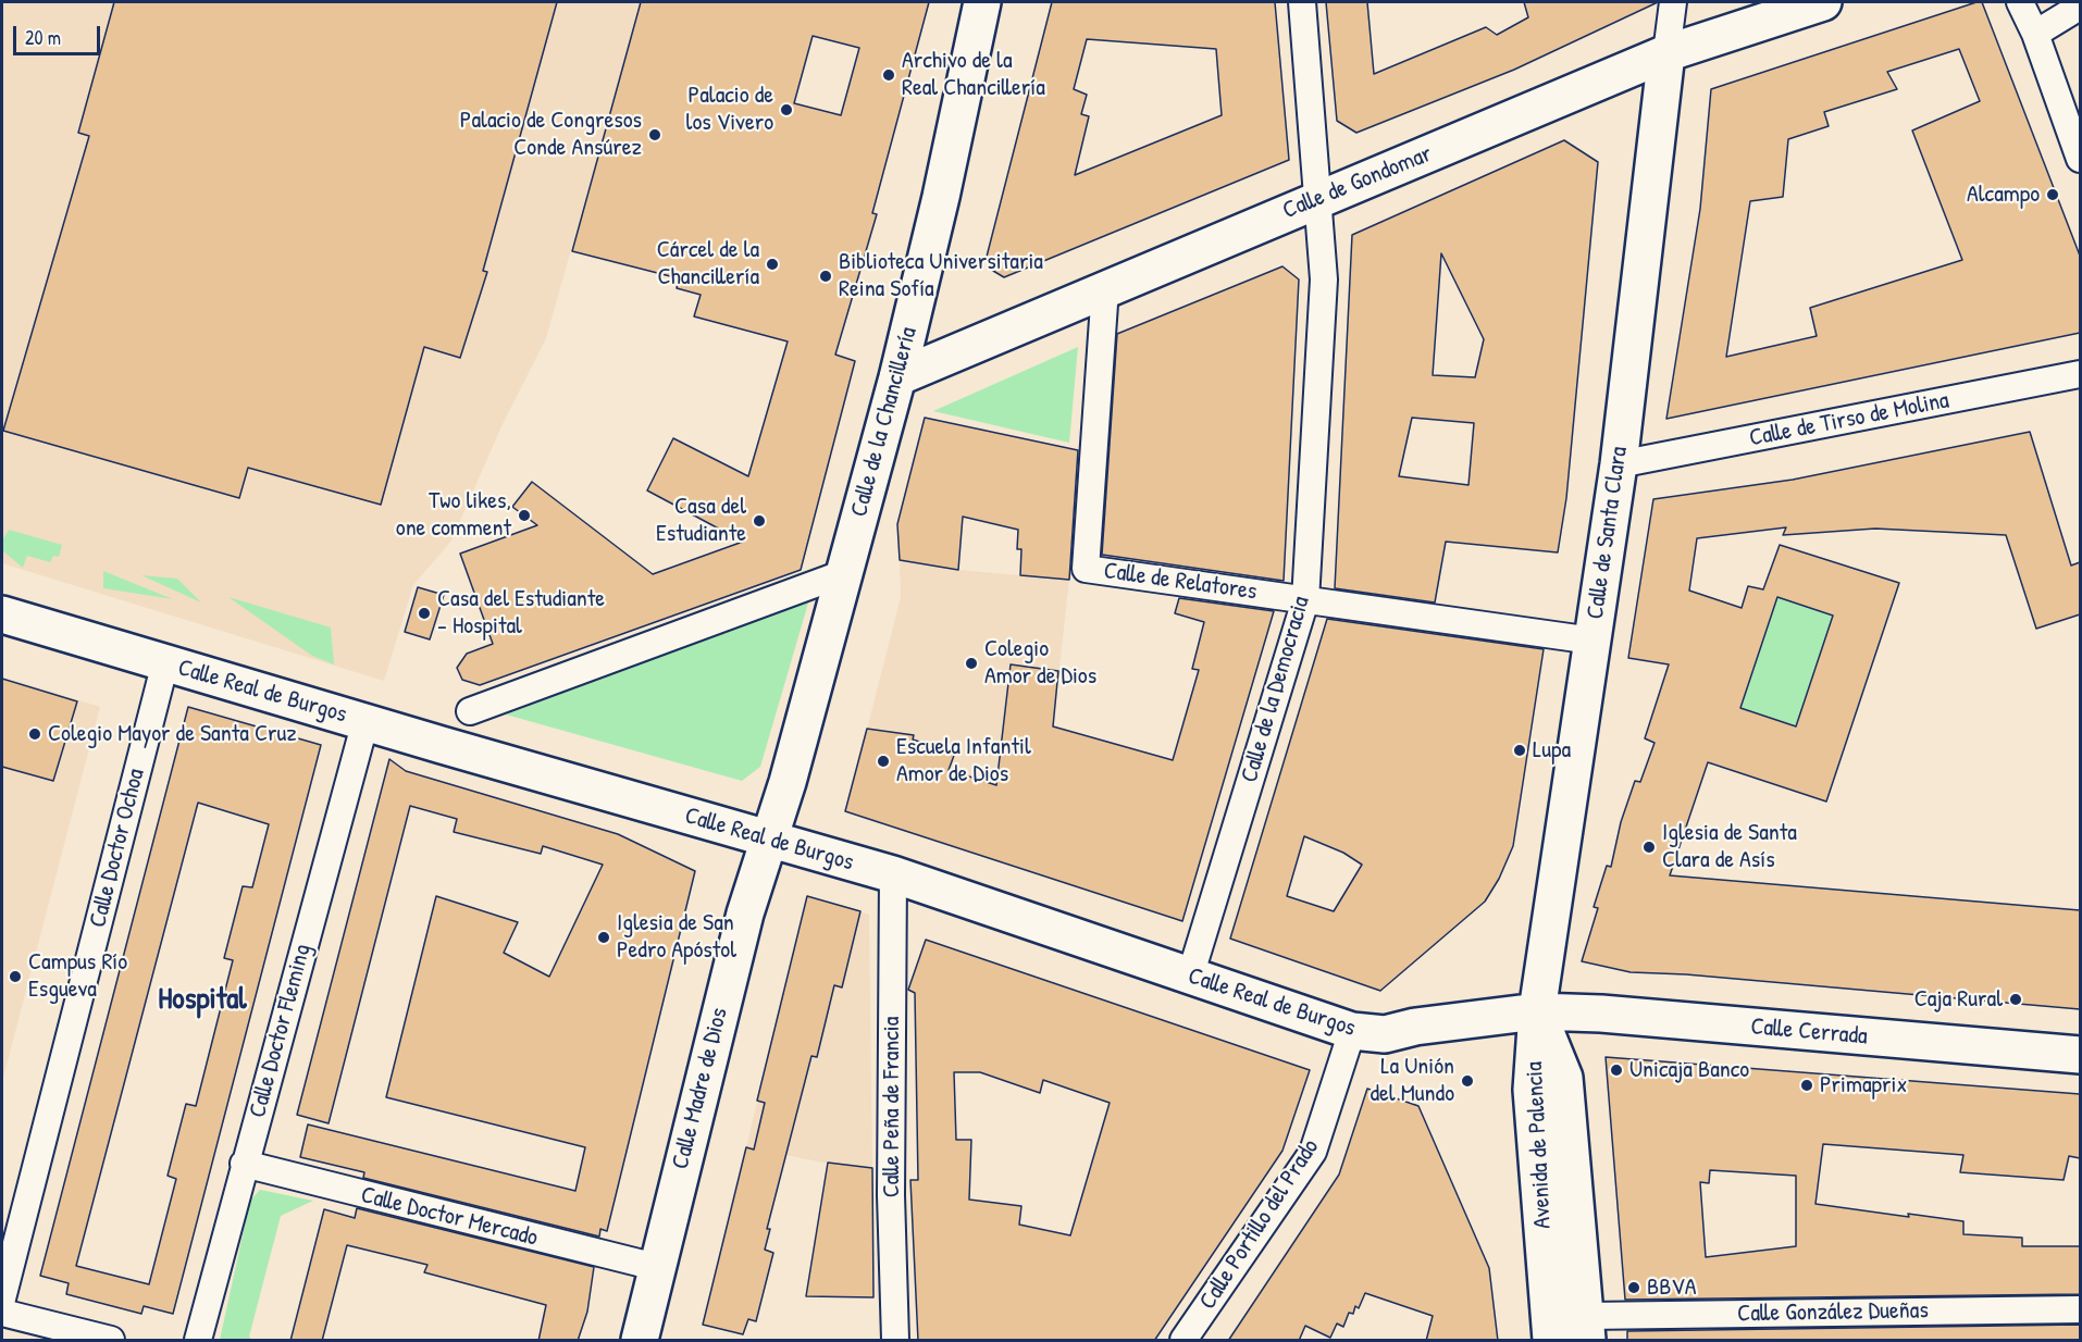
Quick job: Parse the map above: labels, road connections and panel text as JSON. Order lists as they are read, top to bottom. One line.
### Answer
{"streets":{"main road":["Calle de Gondomar","Calle de la Chancillería","Calle de Santa Clara","Calle Real de Burgos","Calle Cerrada","Calle Madre de Dios","Avenida de Palencia"],"street":["Calle de Tirso de Molina","Calle de Relatores","Calle de la Democracia","Calle Doctor Ochoa","Calle Doctor Fleming","Calle Peña de Francia","Calle Doctor Mercado","Calle Portillo del Prado","Calle González Dueñas"]},"crossings":[["Calle de Gondomar","Calle de la Chancillería"],["Calle de Gondomar","Calle de Santa Clara"],["Calle de Gondomar","Calle de Relatores"],["Calle de Gondomar","Calle de la Democracia"],["Calle de Tirso de Molina","Calle de Santa Clara"],["Calle de la Chancillería","Calle Real de Burgos"],["Calle de la Chancillería","Calle Madre de Dios"],["Calle de Santa Clara","Calle de Relatores"],["Calle de Santa Clara","Calle Real de Burgos"],["Calle de Santa Clara","Calle Cerrada"],["Calle de Santa Clara","Avenida de Palencia"],["Calle de Relatores","Calle de la Democracia"],["Calle de la Democracia","Calle Real de Burgos"],["Calle Real de Burgos","Calle Doctor Ochoa"],["Calle Real de Burgos","Calle Doctor Fleming"],["Calle Real de Burgos","Calle Cerrada"],["Calle Real de Burgos","Calle Madre de Dios"],["Calle Real de Burgos","Calle Peña de Francia"],["Calle Real de Burgos","Avenida de Palencia"],["Calle Real de Burgos","Calle Portillo del Prado"],["Calle Doctor Fleming","Calle Doctor Mercado"],["Calle Cerrada","Avenida de Palencia"],["Calle Madre de Dios","Calle Doctor Mercado"],["Avenida de Palencia","Calle González Dueñas"]],"districts":["Hospital"],"places":["Archivo de la Real Chancillería","Palacio de los Vivero","Palacio de Congresos Conde Ansúrez","Alcampo","Cárcel de la Chancillería","Biblioteca Universitaria Reina Sofía","Two likes, one comment","Casa del Estudiante","Casa del Estudiante - Hospital","Colegio Amor de Dios","Colegio Mayor de Santa Cruz","Lupa","Escuela Infantil Amor de Dios","Iglesia de Santa Clara de Asís","Iglesia de San Pedro Apóstol","Campus Río Esgueva","Caja Rural","Unicaja Banco","La Unión del Mundo","Primaprix","BBVA"],"scale_bar":"20 m"}
